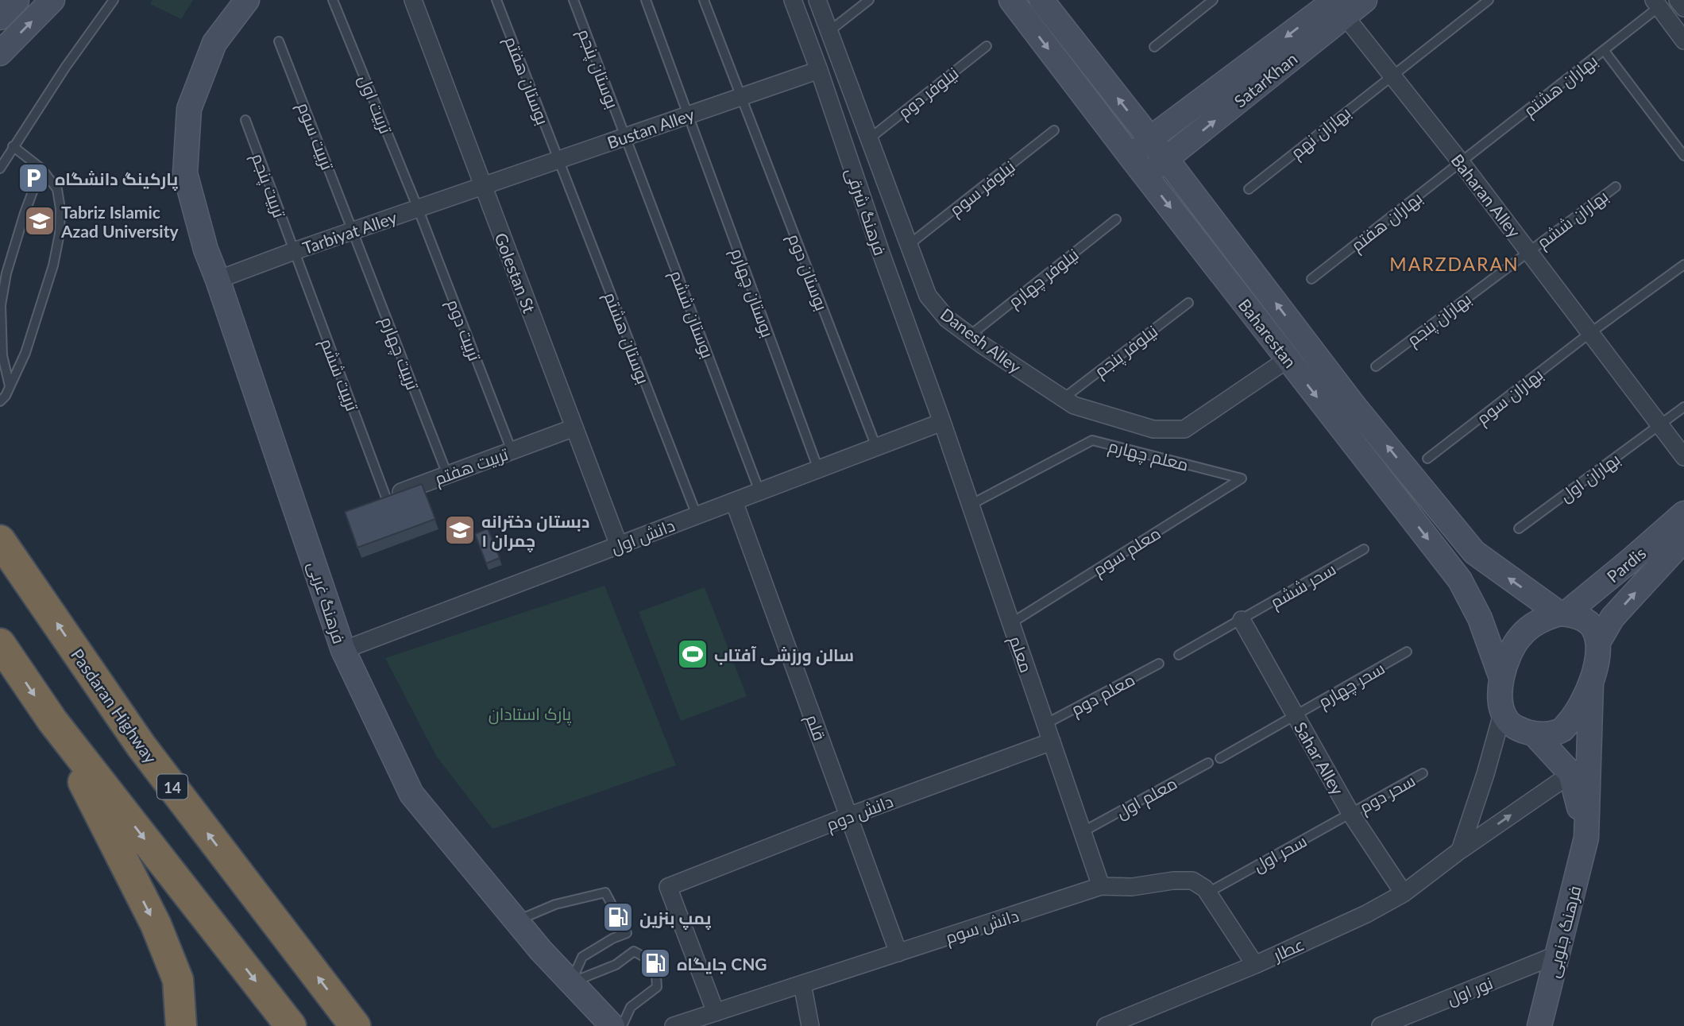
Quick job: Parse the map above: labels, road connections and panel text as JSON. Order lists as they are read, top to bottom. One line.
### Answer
{"streets":{"highway":["Pasdaran Highway","14"],"street":["SatarKhan","Bustan Alley","Baharan Alley","فرهنگ شرقی","Tarbiyat Alley","Golestan St","Baharestan","Danesh Alley","تربیت هفتم","دانش اول","Pardis","فرهنگ غربی","معلم","قلم","Sahar Alley","دانش دوم","دانش سوم","فرهنگ جنوبی","عطار","نور اول"],"lane":["بوستان پنجم","بوستان هفتم","بهاران هشتم","نیلوفر دوم","تربیت اول","بهاران نهم","تربیت سوم","تربیت پنجم","نیلوفر سوم","بهاران ششم","بهاران هفتم","بوستان دوم","نیلوفر چهارم","بوستان چهارم","بوستان ششم","بهاران پنجم","تربیت دوم","بوستان هشتم","نیلوفر پنجم","تربیت چهارم","تربیت ششم","بهاران سوم","معلم چهارم","بهاران اول","معلم سوم","سحر ششم","سحر چهارم","معلم دوم","سحر دوم","معلم اول","سحر اول"]},"crossings":[["بوستان پنجم","Bustan Alley"],["بوستان پنجم","بوستان ششم"],["SatarKhan","Baharan Alley"],["SatarKhan","Baharestan"],["بوستان هفتم","Bustan Alley"],["بوستان هفتم","بوستان هشتم"],["بهاران هشتم","Baharan Alley"],["بهاران هشتم","بهاران هفتم"],["نیلوفر دوم","Danesh Alley"],["تربیت اول","Tarbiyat Alley"],["تربیت اول","تربیت دوم"],["Bustan Alley","فرهنگ شرقی"],["Bustan Alley","Tarbiyat Alley"],["Bustan Alley","بوستان دوم"],["Bustan Alley","Golestan St"],["Bustan Alley","بوستان چهارم"],["Bustan Alley","بوستان ششم"],["Bustan Alley","بوستان هشتم"],["بهاران نهم","Baharan Alley"],["تربیت سوم","Tarbiyat Alley"],["تربیت سوم","تربیت چهارم"],["تربیت پنجم","Tarbiyat Alley"],["تربیت پنجم","تربیت ششم"],["نیلوفر سوم","Danesh Alley"],["Baharan Alley","بهاران ششم"],["Baharan Alley","بهاران هفتم"],["Baharan Alley","بهاران پنجم"],["Baharan Alley","بهاران سوم"],["Baharan Alley","بهاران اول"],["فرهنگ شرقی","دانش اول"],["فرهنگ شرقی","معلم"],["بهاران ششم","بهاران پنجم"],["Tarbiyat Alley","Golestan St"],["Tarbiyat Alley","تربیت دوم"],["Tarbiyat Alley","تربیت چهارم"],["Tarbiyat Alley","تربیت ششم"],["Tarbiyat Alley","فرهنگ غربی"],["بوستان دوم","دانش اول"],["Golestan St","تربیت هفتم"],["Golestan St","دانش اول"],["نیلوفر چهارم","Danesh Alley"],["بوستان چهارم","دانش اول"],["بوستان ششم","دانش اول"],["تربیت دوم","تربیت هفتم"],["Baharestan","Danesh Alley"],["Baharestan","Pardis"],["Baharestan","فرهنگ جنوبی"],["بوستان هشتم","دانش اول"],["Danesh Alley","نیلوفر پنجم"],["تربیت چهارم","تربیت هفتم"],["تربیت ششم","تربیت هفتم"],["معلم چهارم","معلم سوم"],["معلم چهارم","معلم"],["دانش اول","فرهنگ غربی"],["دانش اول","معلم"],["دانش اول","قلم"],["معلم سوم","معلم"],["Pardis","فرهنگ جنوبی"],["سحر ششم","Sahar Alley"],["معلم","معلم دوم"],["معلم","معلم اول"],["معلم","دانش دوم"],["معلم","دانش سوم"],["سحر چهارم","Sahar Alley"],["قلم","دانش دوم"],["قلم","دانش سوم"],["Sahar Alley","سحر دوم"],["Sahar Alley","سحر اول"],["Sahar Alley","عطار"],["سحر دوم","سحر اول"],["دانش دوم","دانش سوم"],["سحر اول","دانش سوم"],["دانش سوم","عطار"],["فرهنگ جنوبی","عطار"],["فرهنگ جنوبی","نور اول"]],"districts":["MARZDARAN"],"parks":["پارک استادان"],"places":{"parking":["پارکینگ دانشگاه"],"school or university":["Tabriz Islamic Azad University","دبستان دخترانه چمران ۱"],"sports":["سالن ورزشی آفتاب"],"fuel station":["پمپ بنزین","جایگاه CNG"]}}
